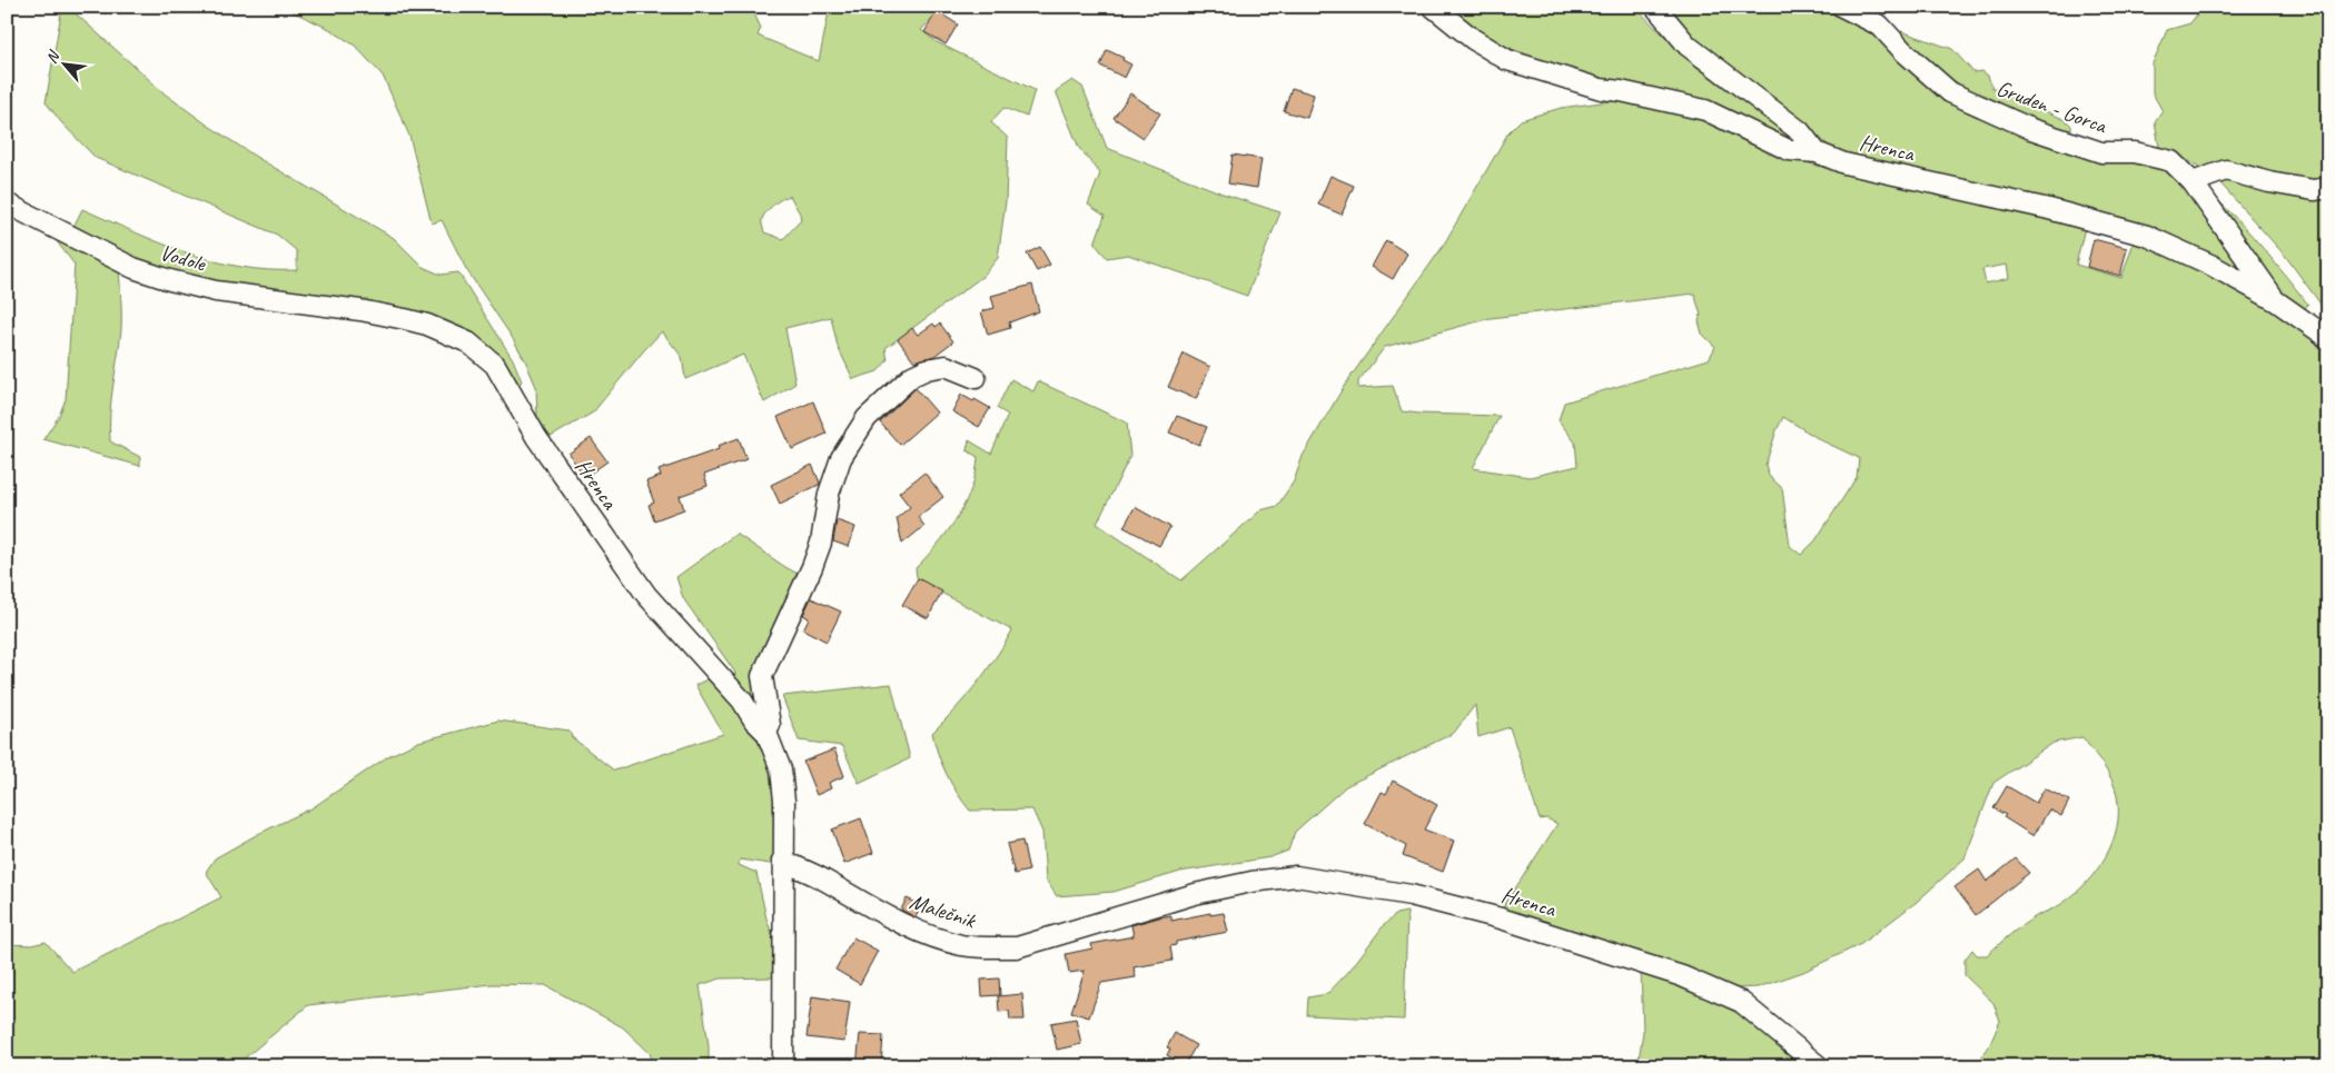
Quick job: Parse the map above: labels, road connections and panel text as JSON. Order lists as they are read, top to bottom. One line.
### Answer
{"streets":{"street":["Gruden - Gorca","Hrenca","Vodole","Malečnik"]},"crossings":[["Gruden - Gorca","Hrenca"],["Hrenca","Vodole"],["Hrenca","Malečnik"]],"north":"top left"}
